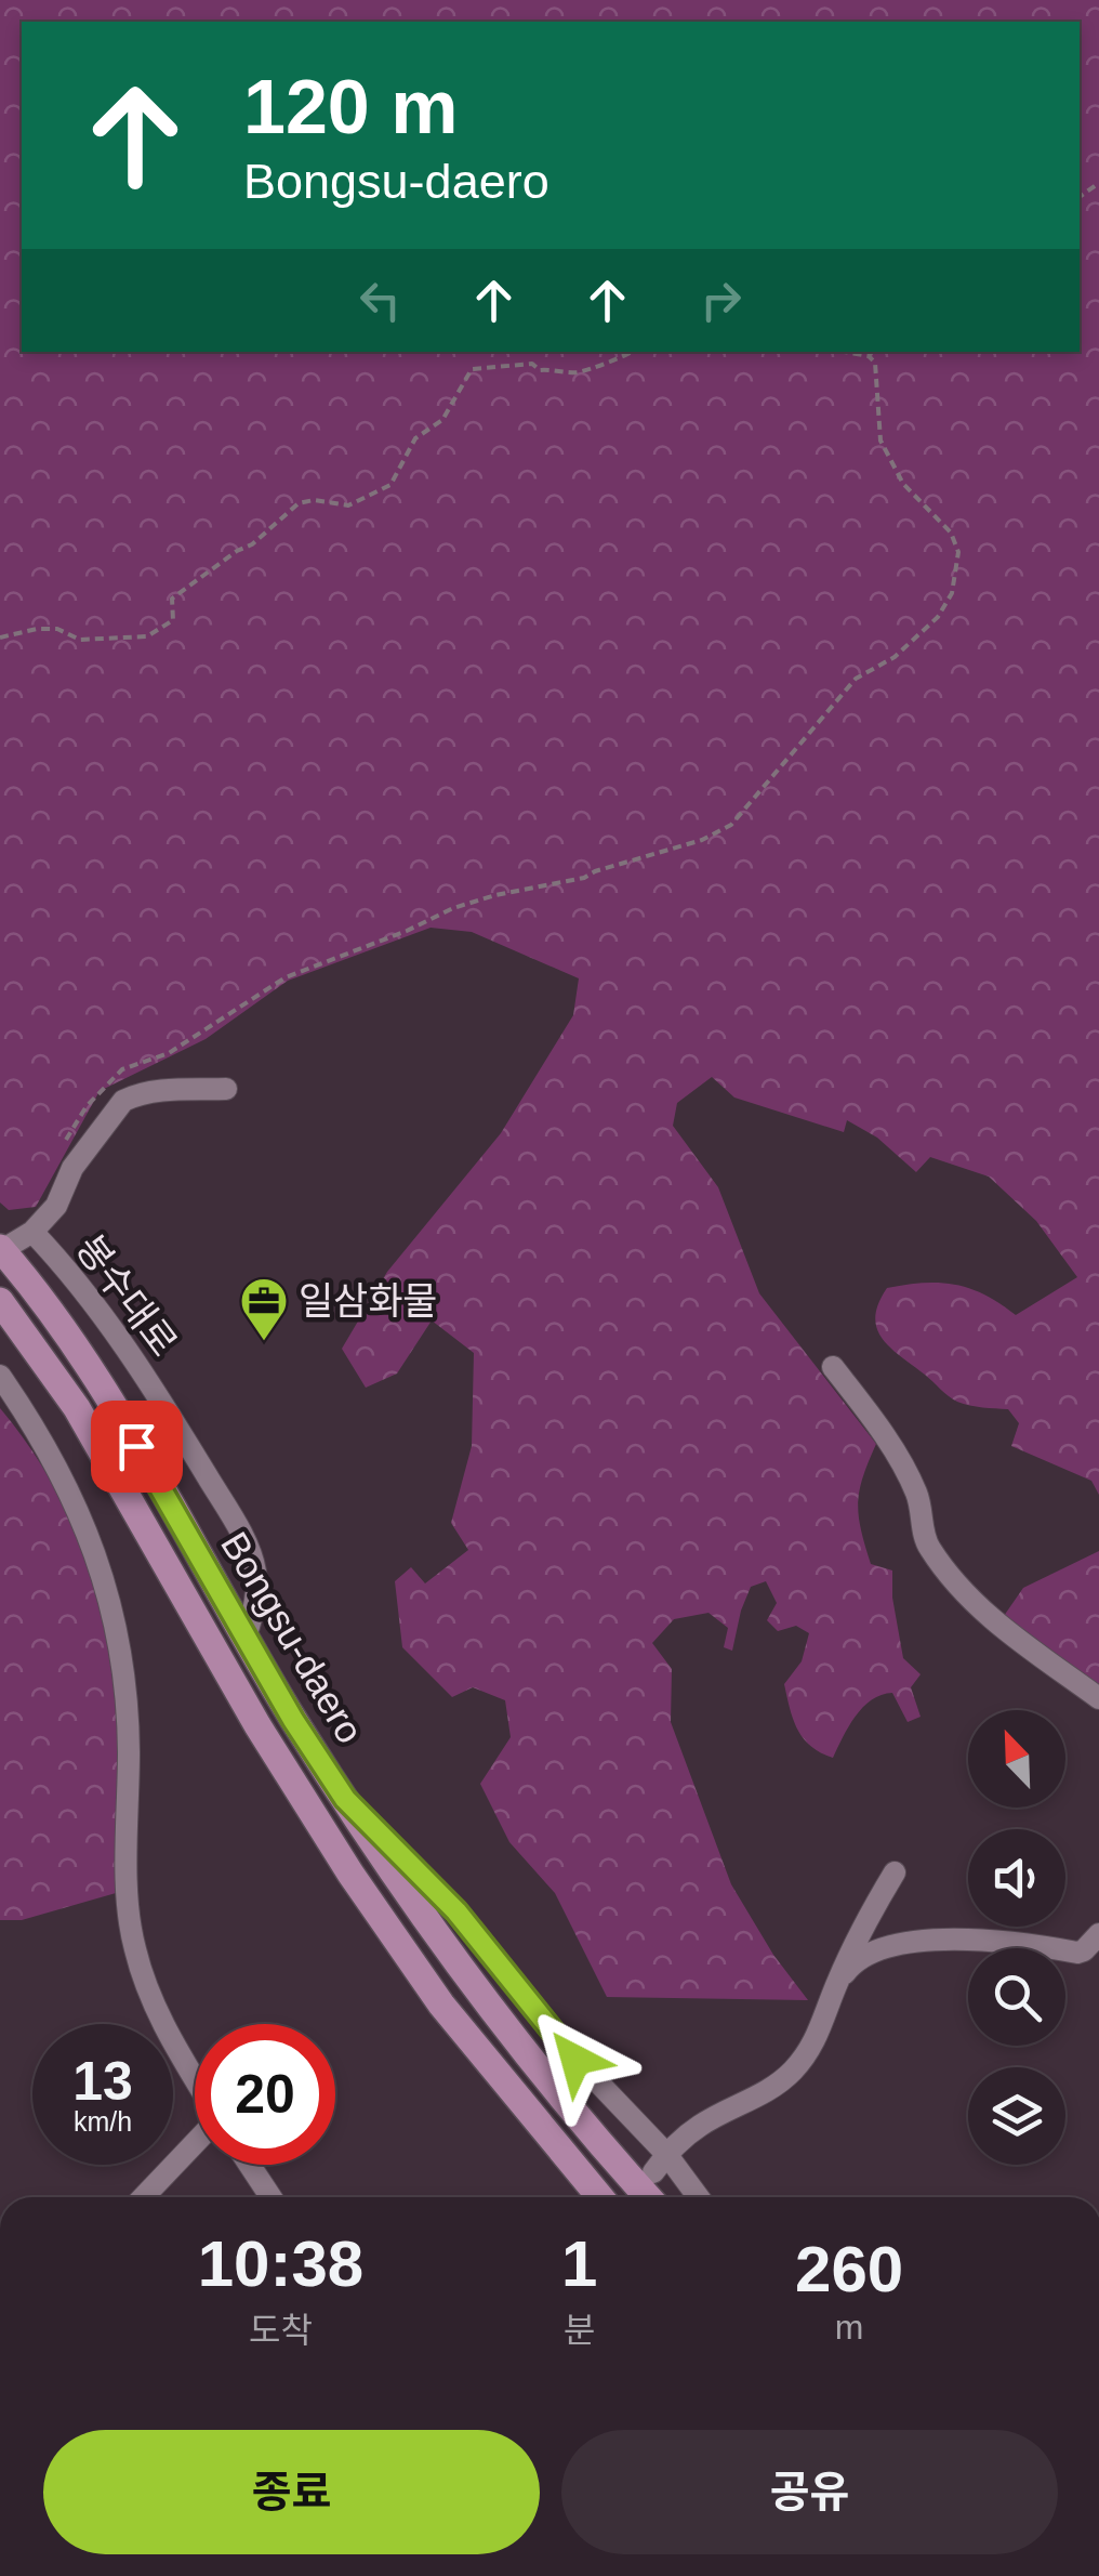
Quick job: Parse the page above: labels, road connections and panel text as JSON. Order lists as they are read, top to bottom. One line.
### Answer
{"streets":{"main road":["Bongsu-daero"],"street":["봉수대로"]},"crossings":[["봉수대로","Bongsu-daero"]],"places":{"office":["일삼화물"]},"north":"top left","page":{"turn":["120 m","Bongsu-daero"],"speed":"13 km/h","limit":"20","eta":["10:38","도착","1","분","260","m"],"buttons":["종료","공유"]}}
